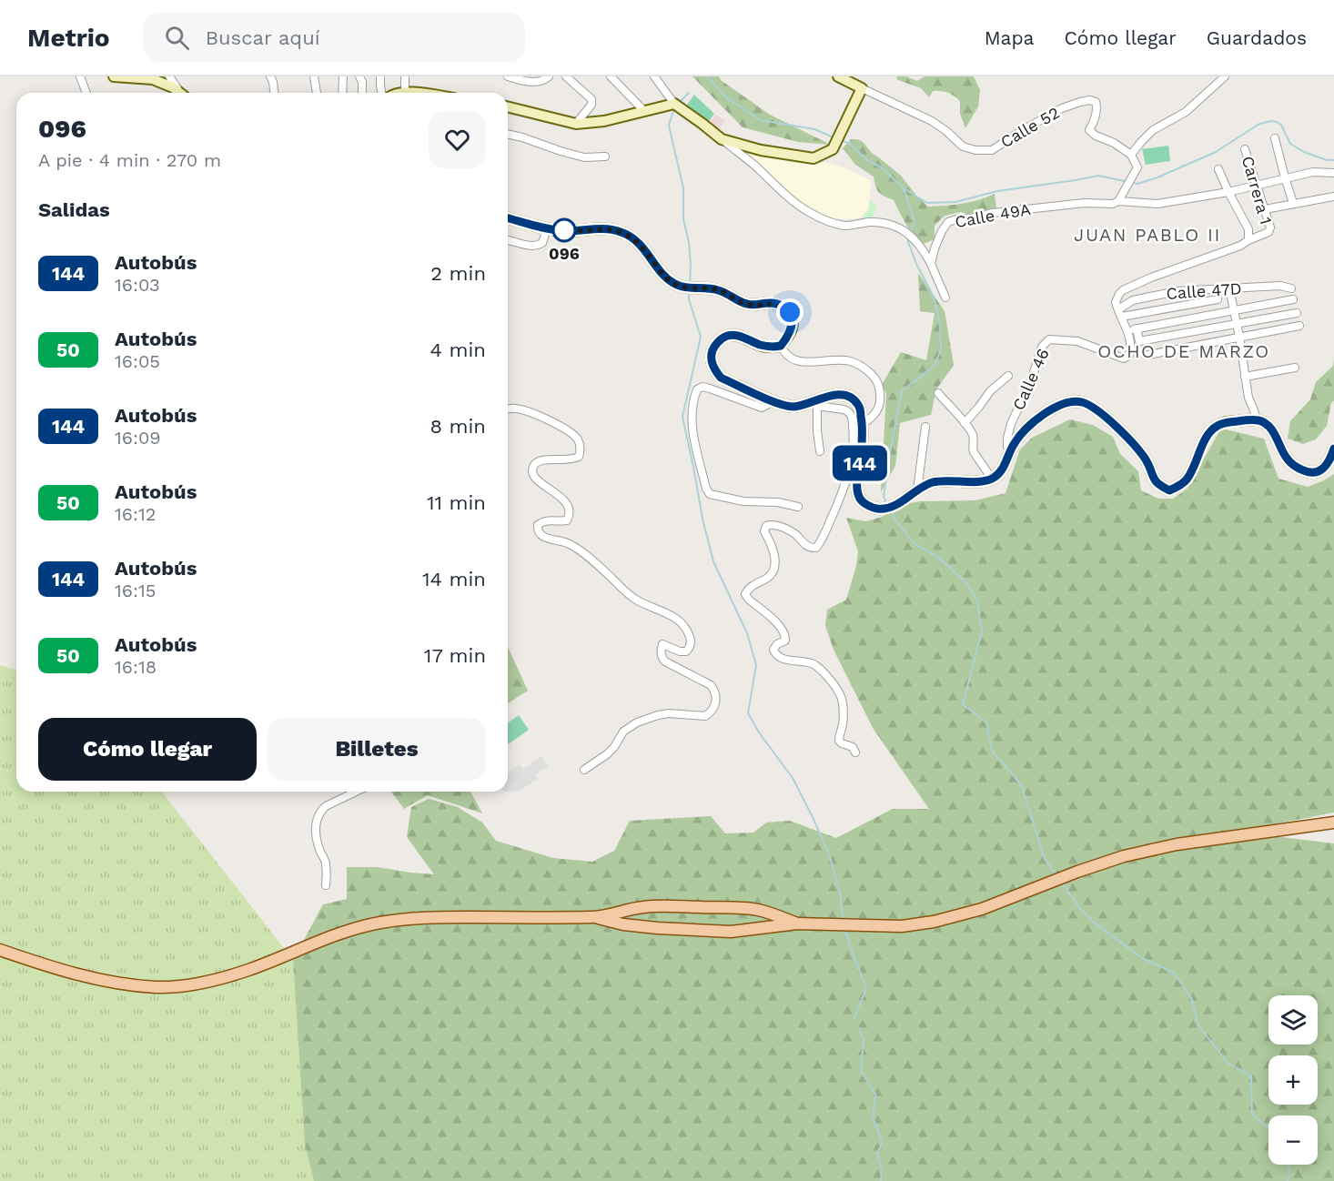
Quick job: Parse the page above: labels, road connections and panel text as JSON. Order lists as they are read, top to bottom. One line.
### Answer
{"streets":{"main road":["Calle 52"],"street":["Carrera 1","Calle 49A","Calle 47D","Calle 46"]},"crossings":[["Carrera 1","Calle 49A"]],"districts":["JUAN PABLO II","OCHO DE MARZO"],"places":["096"],"lines":["bus line 144"],"page":{"header":"Metrio","search":"Buscar aquí","nav":["Mapa","Cómo llegar","Guardados"],"on_map":"144","heading":[["096","A pie · 4 min · 270 m"],"Salidas"],"list":[{"mark":"144","name":"Autobús","note":"16:03","value":"2 min"},{"mark":"50","name":"Autobús","note":"16:05","value":"4 min"},{"mark":"144","name":"Autobús","note":"16:09","value":"8 min"},{"mark":"50","name":"Autobús","note":"16:12","value":"11 min"},{"mark":"144","name":"Autobús","note":"16:15","value":"14 min"},{"mark":"50","name":"Autobús","note":"16:18","value":"17 min"}],"buttons":["Cómo llegar","Billetes"],"map_buttons":["+","−"]}}
